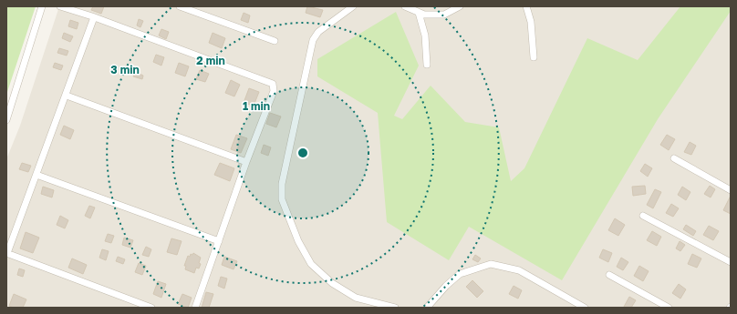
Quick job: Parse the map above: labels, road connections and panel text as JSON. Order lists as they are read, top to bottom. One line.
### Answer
{"rings":["2 min","3 min","1 min"]}
